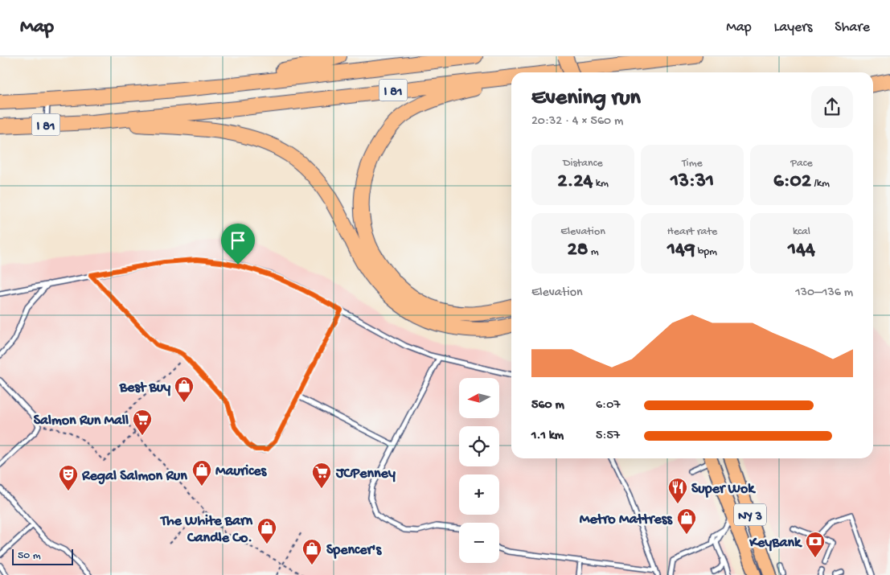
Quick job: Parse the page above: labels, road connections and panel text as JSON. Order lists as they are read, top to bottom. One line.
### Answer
{"streets":{"highway":["I 81"],"main road":["NY 3"]},"places":{"shop":["Best Buy","Maurices","Metro Mattress","The White Barn Candle Co.","Spencer's"],"supermarket":["Salmon Run Mall","JCPenney"],"theatre":["Regal Salmon Run"],"restaurant":["Super Wok"],"bank":["KeyBank"]},"scale_bar":"50 m","north":"left","page":{"header":"Map","nav":["Map","Layers","Share"],"heading":["Evening run","20:32 · 4 × 560 m"],"stats":[["Distance","2.24 km"],["Time","13:31"],["Pace","6:02 /km"],["Elevation","28 m"],["Heart rate","149 bpm"],["kcal","144"]],"chart":["Elevation","130–136 m"],"map_buttons":["+","−"],"list":[{"name":"560 m","note":"6:07"},{"name":"1.1 km","note":"5:57"}],"scale":"50 m"}}
